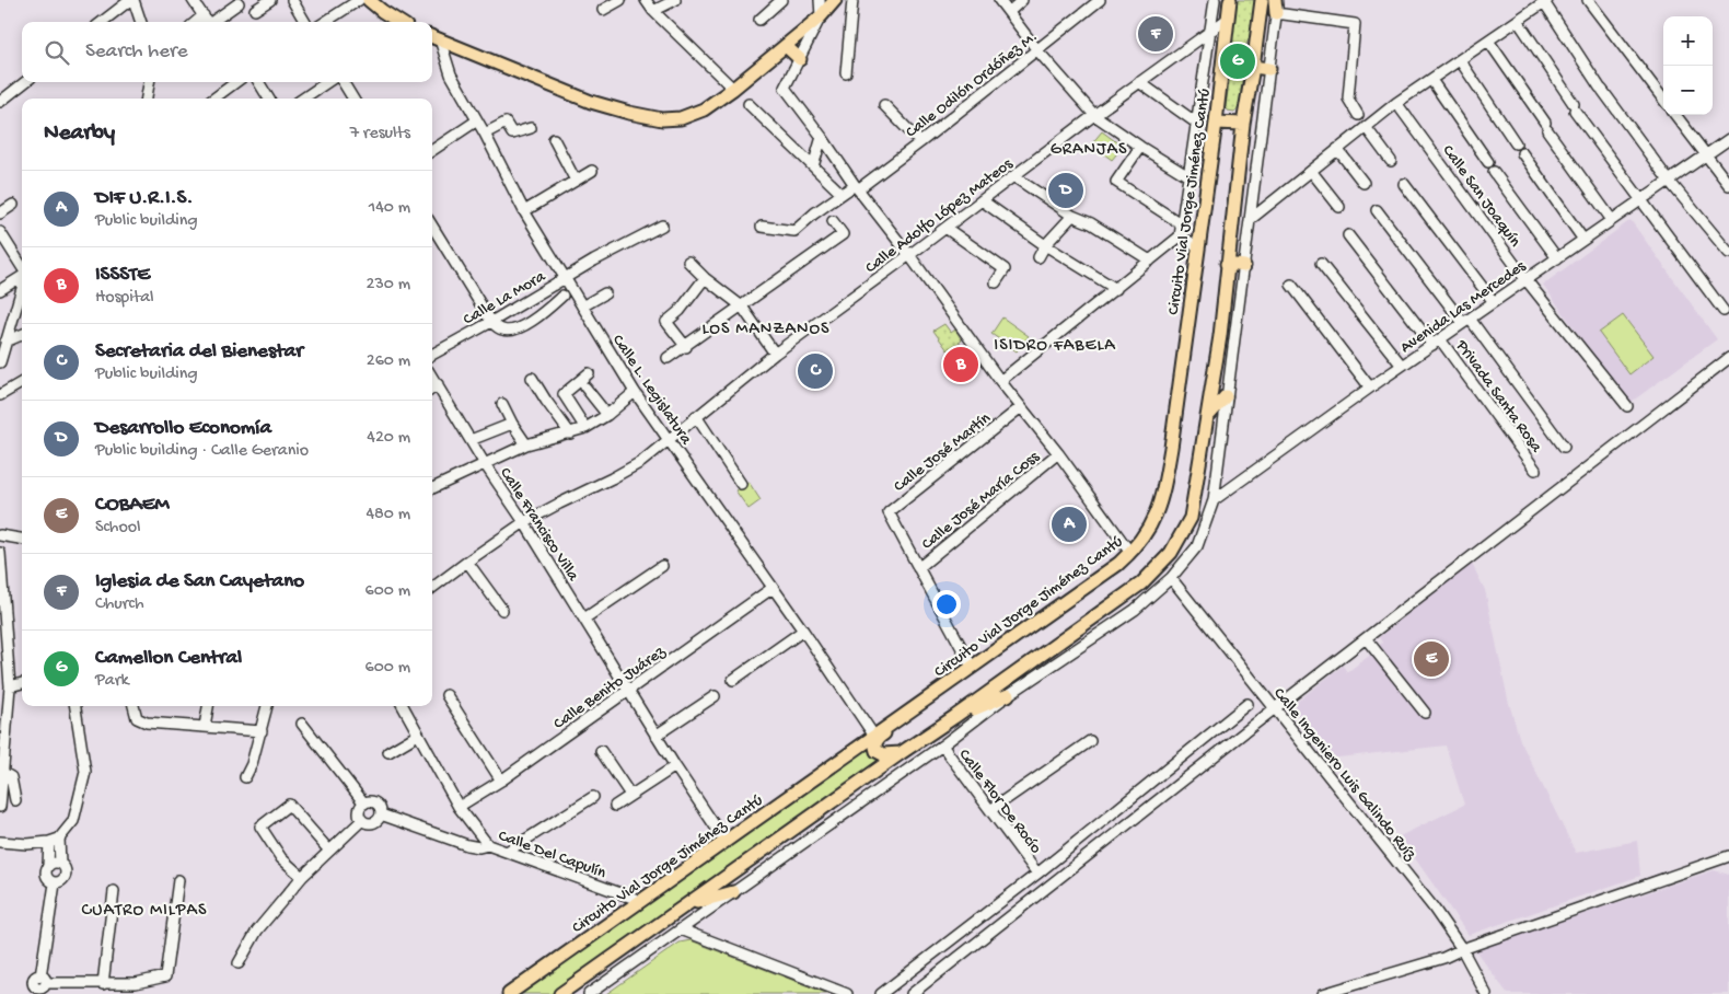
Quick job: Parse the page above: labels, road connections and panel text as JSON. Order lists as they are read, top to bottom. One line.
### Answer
{"streets":{"main road":["Circuito Vial Jorge Jiménez Cantú"],"street":["Calle Odilón Ordóñez M.","Calle San Joaquín","Calle Adolfo López Mateos","Calle La Mora","Avenida Las Mercedes","Calle L. Legislatura","Privada Santa Rosa","Calle José Martín","Calle José María Coss","Calle Francisco Villa","Calle Benito Juárez","Calle Ingeniero Luis Galindo Ruíz","Calle Flor De Rocío","Calle Del Capulín"]},"crossings":[["Calle San Joaquín","Avenida Las Mercedes"],["Circuito Vial Jorge Jiménez Cantú","Calle Adolfo López Mateos"],["Circuito Vial Jorge Jiménez Cantú","Calle L. Legislatura"],["Circuito Vial Jorge Jiménez Cantú","Calle José Martín"],["Circuito Vial Jorge Jiménez Cantú","Calle Francisco Villa"],["Circuito Vial Jorge Jiménez Cantú","Calle Del Capulín"],["Calle Adolfo López Mateos","Calle L. Legislatura"],["Calle Adolfo López Mateos","Calle Francisco Villa"],["Calle La Mora","Calle L. Legislatura"],["Avenida Las Mercedes","Privada Santa Rosa"],["Calle L. Legislatura","Calle Benito Juárez"],["Calle José Martín","Calle José María Coss"],["Calle Francisco Villa","Calle Benito Juárez"],["Calle Benito Juárez","Calle Del Capulín"]],"districts":["GRANJAS","LOS MANZANOS","ISIDRO FABELA","CUATRO MILPAS"],"page":{"pins":["F","G","D","B","C","A","E"],"map_buttons":["+","−"],"search":"Search here","heading":["Nearby","7 results"],"list":[{"mark":"A","name":"DIF U.R.I.S.","note":"Public building","value":"140 m"},{"mark":"B","name":"ISSSTE","note":"Hospital","value":"230 m"},{"mark":"C","name":"Secretaria del Bienestar","note":"Public building","value":"260 m"},{"mark":"D","name":"Desarrollo Economía","note":"Public building · Calle Geranio","value":"420 m"},{"mark":"E","name":"COBAEM","note":"School","value":"480 m"},{"mark":"F","name":"Iglesia de San Cayetano","note":"Church","value":"600 m"},{"mark":"G","name":"Camellon Central","note":"Park","value":"600 m"}]}}
